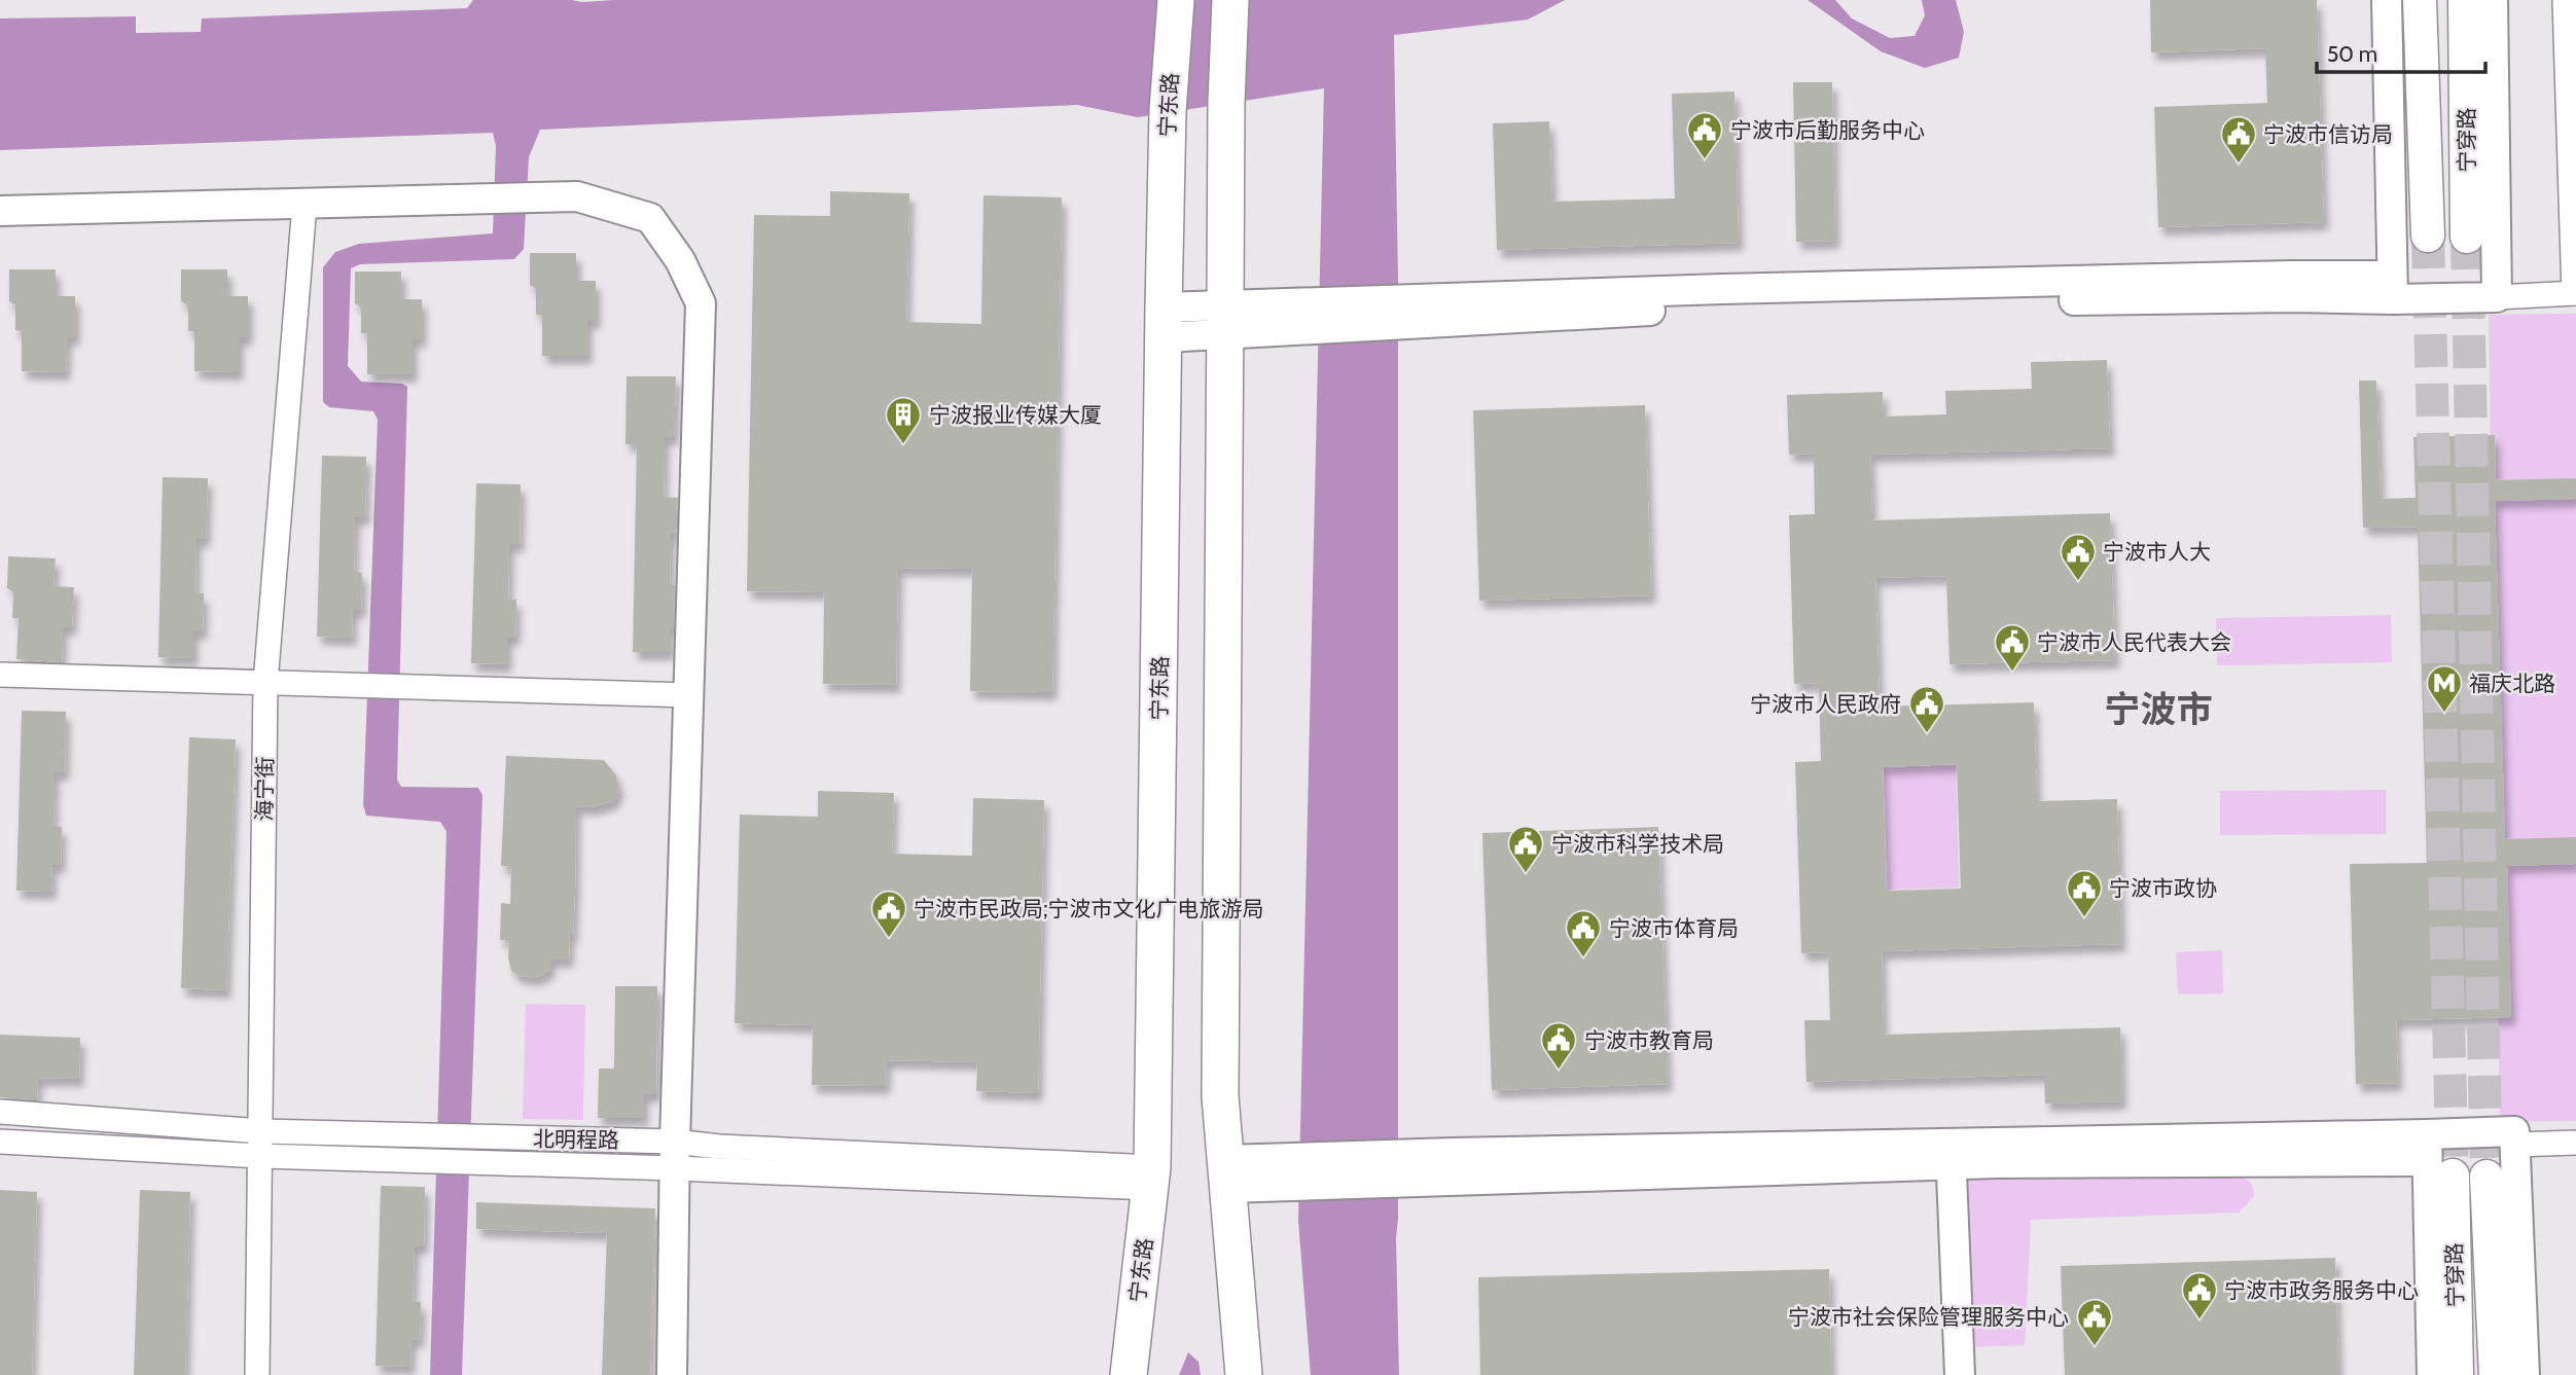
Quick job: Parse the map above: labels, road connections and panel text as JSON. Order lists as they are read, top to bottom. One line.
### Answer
{"streets":{"main road":["宁东路","宁穿路"],"street":["海宁街","北明程路"]},"crossings":[["宁东路","北明程路"],["海宁街","北明程路"]],"districts":["宁波市"],"places":{"public building":["宁波市后勤服务中心","宁波市信访局","宁波市人大","宁波市人民代表大会","宁波市人民政府","宁波市科学技术局","宁波市政协","宁波市民政局;宁波市文化广电旅游局","宁波市体育局","宁波市教育局","宁波市政务服务中心","宁波市社会保险管理服务中心"],"building":["宁波报业传媒大厦"],"metro station":["福庆北路"]},"scale_bar":"50 m"}
